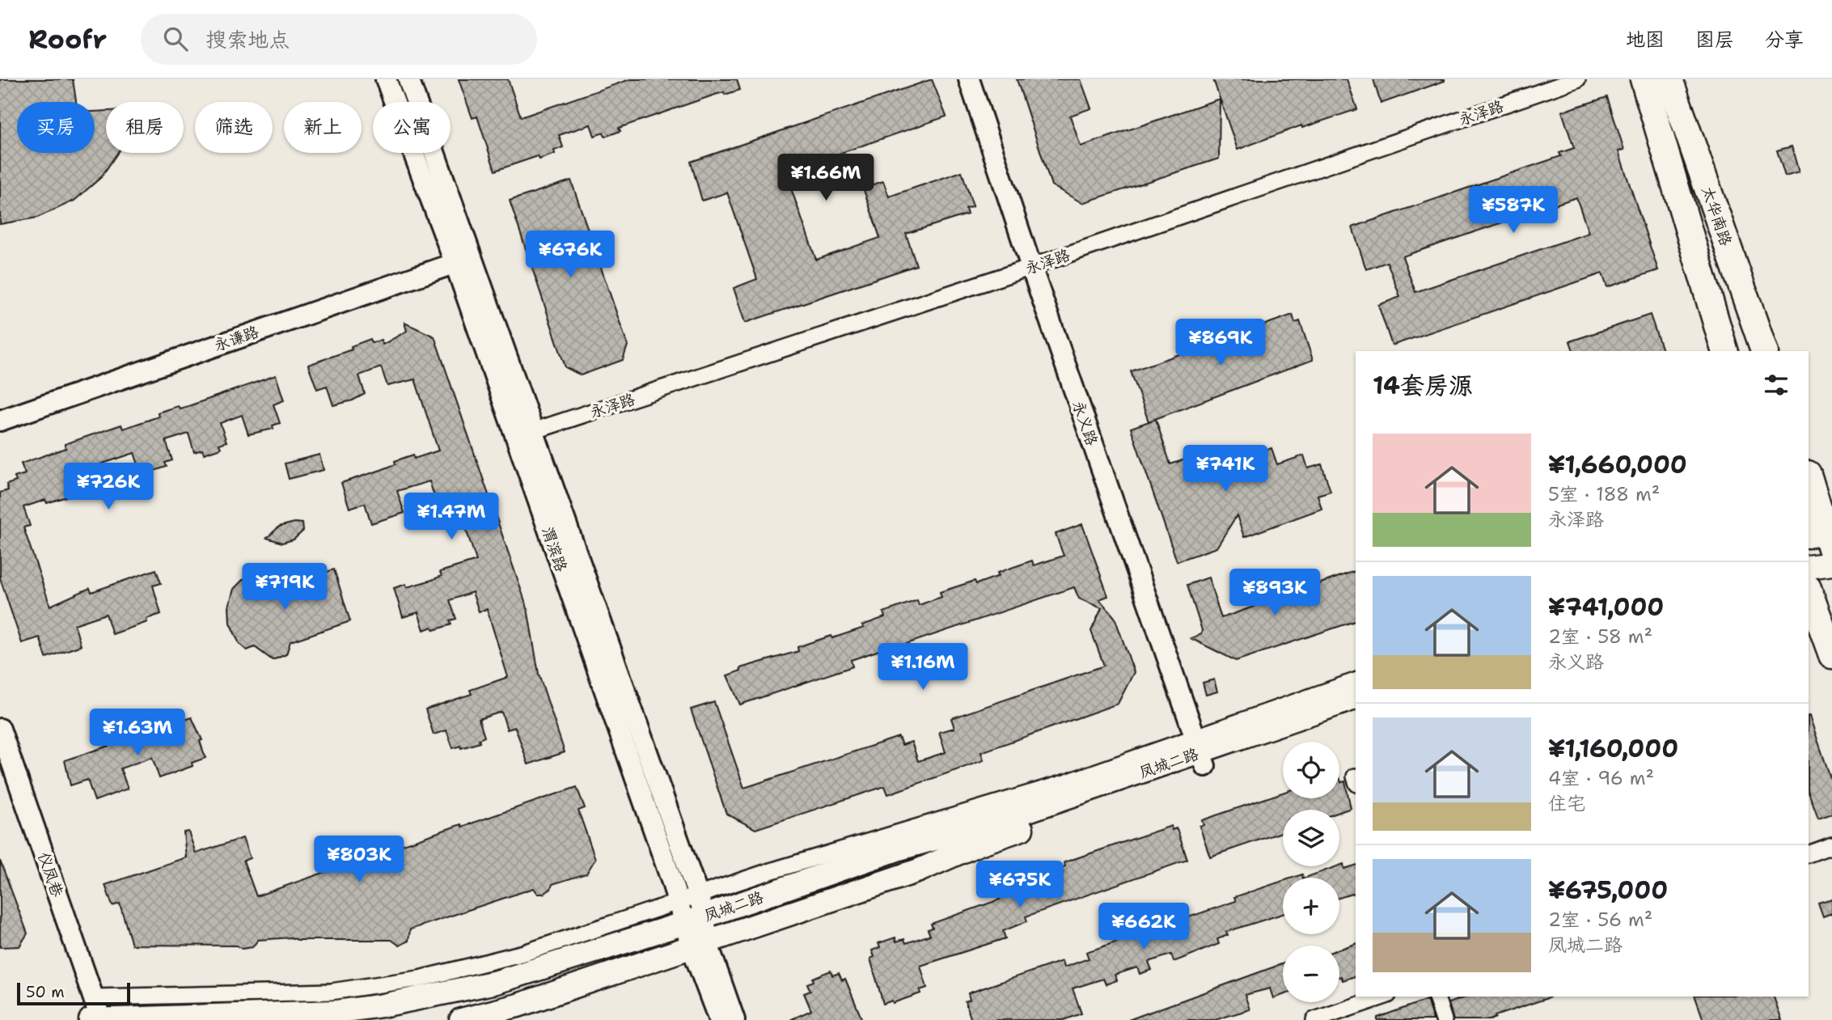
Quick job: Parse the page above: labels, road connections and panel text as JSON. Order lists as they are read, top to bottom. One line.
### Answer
{"streets":{"main road":["太华南路","凤城二路"],"street":["永泽路","永谦路","永义路","渭滨路","仪凤巷"]},"crossings":[["永泽路","永义路"],["永泽路","渭滨路"],["永谦路","渭滨路"],["永义路","凤城二路"],["渭滨路","凤城二路"],["凤城二路","仪凤巷"]],"scale_bar":"50 m","page":{"header":"Roofr","search":"搜索地点","nav":["地图","图层","分享"],"chip":["买房","租房","筛选","新上","公寓"],"price":["¥1.66M","¥587K","¥676K","¥869K","¥741K","¥726K","¥1.47M","¥719K","¥893K","¥1.16M","¥1.63M","¥803K","¥675K","¥662K"],"heading":"14套房源","list":[{"name":"¥1,660,000","note":"5室 · 188 m² · 永泽路"},{"name":"¥741,000","note":"2室 · 58 m² · 永义路"},{"name":"¥1,160,000","note":"4室 · 96 m² · 住宅"},{"name":"¥675,000","note":"2室 · 56 m² · 凤城二路"}],"map_buttons":["+","−"],"scale":"50 m"}}
